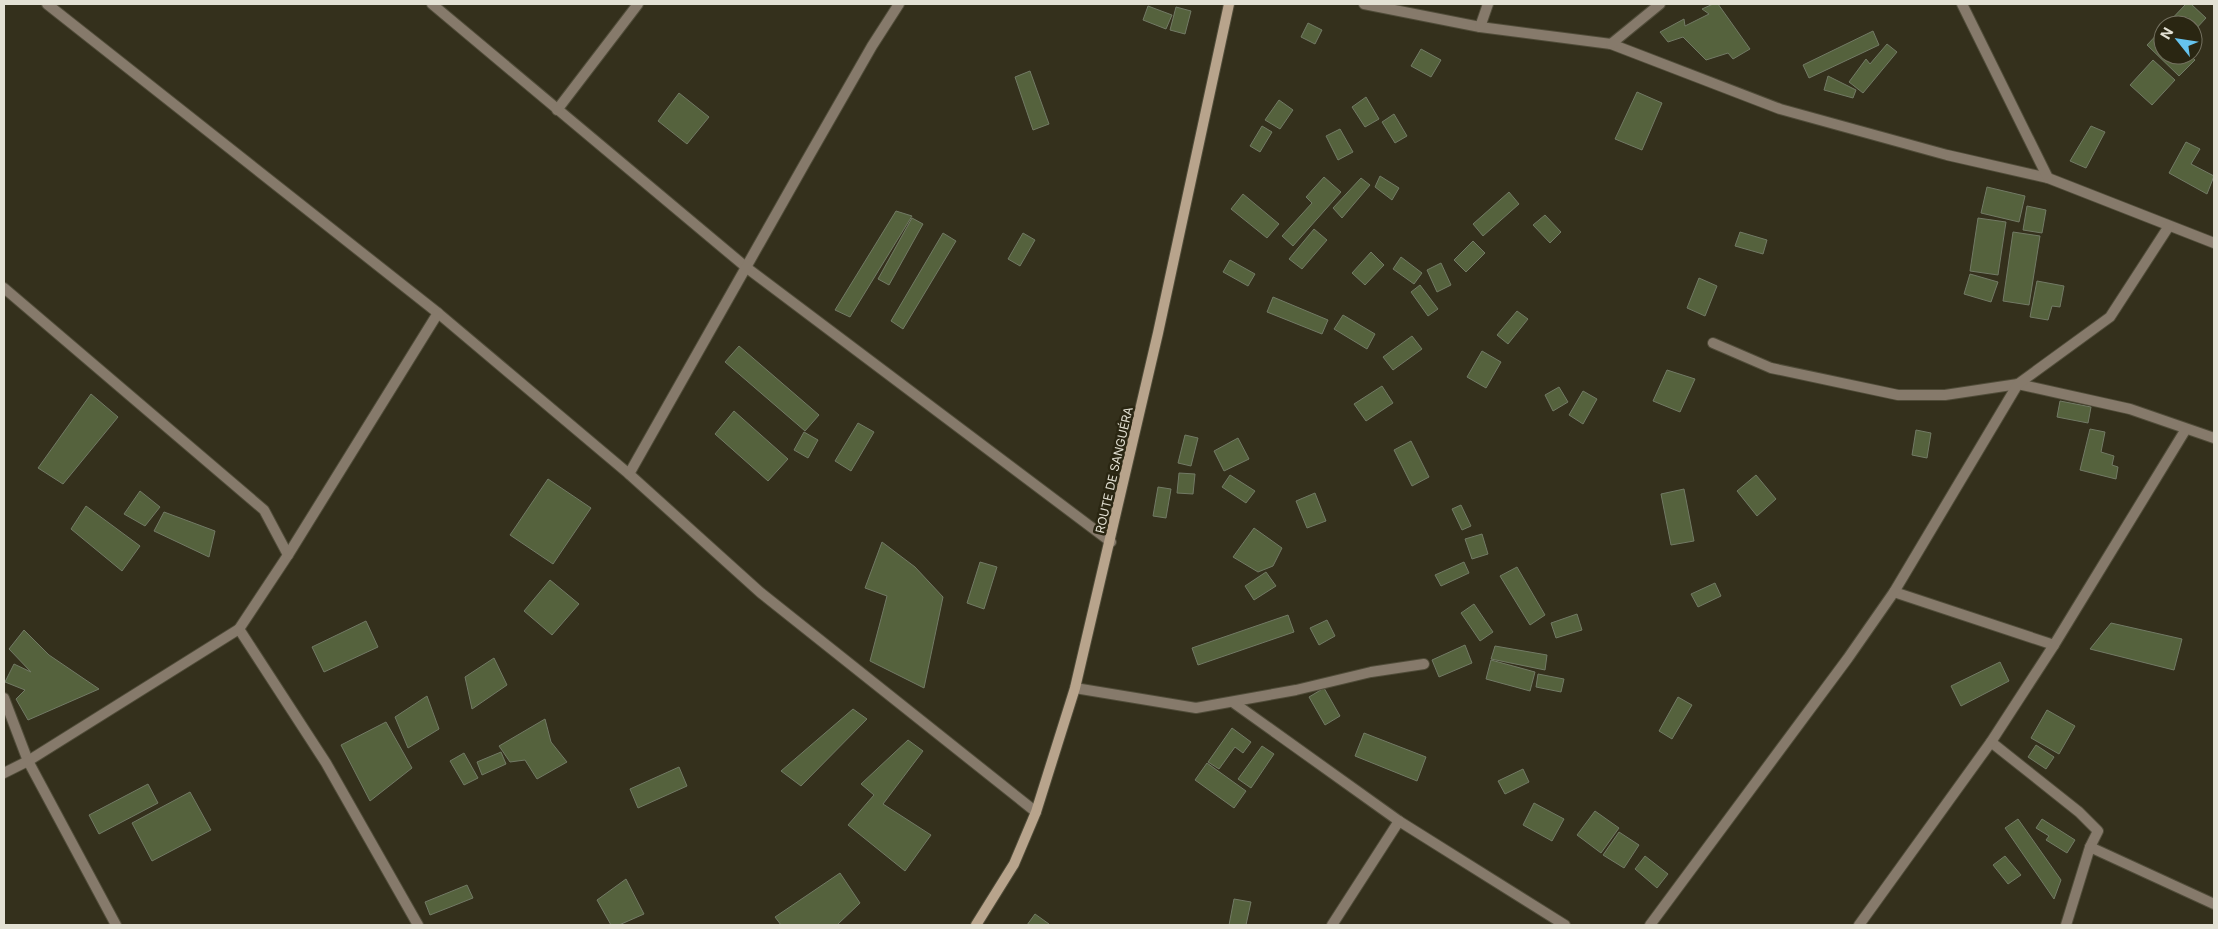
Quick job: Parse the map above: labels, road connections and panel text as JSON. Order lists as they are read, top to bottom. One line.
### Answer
{"streets":{"street":["ROUTE DE SANGUÉRA"]},"north":"top left"}
